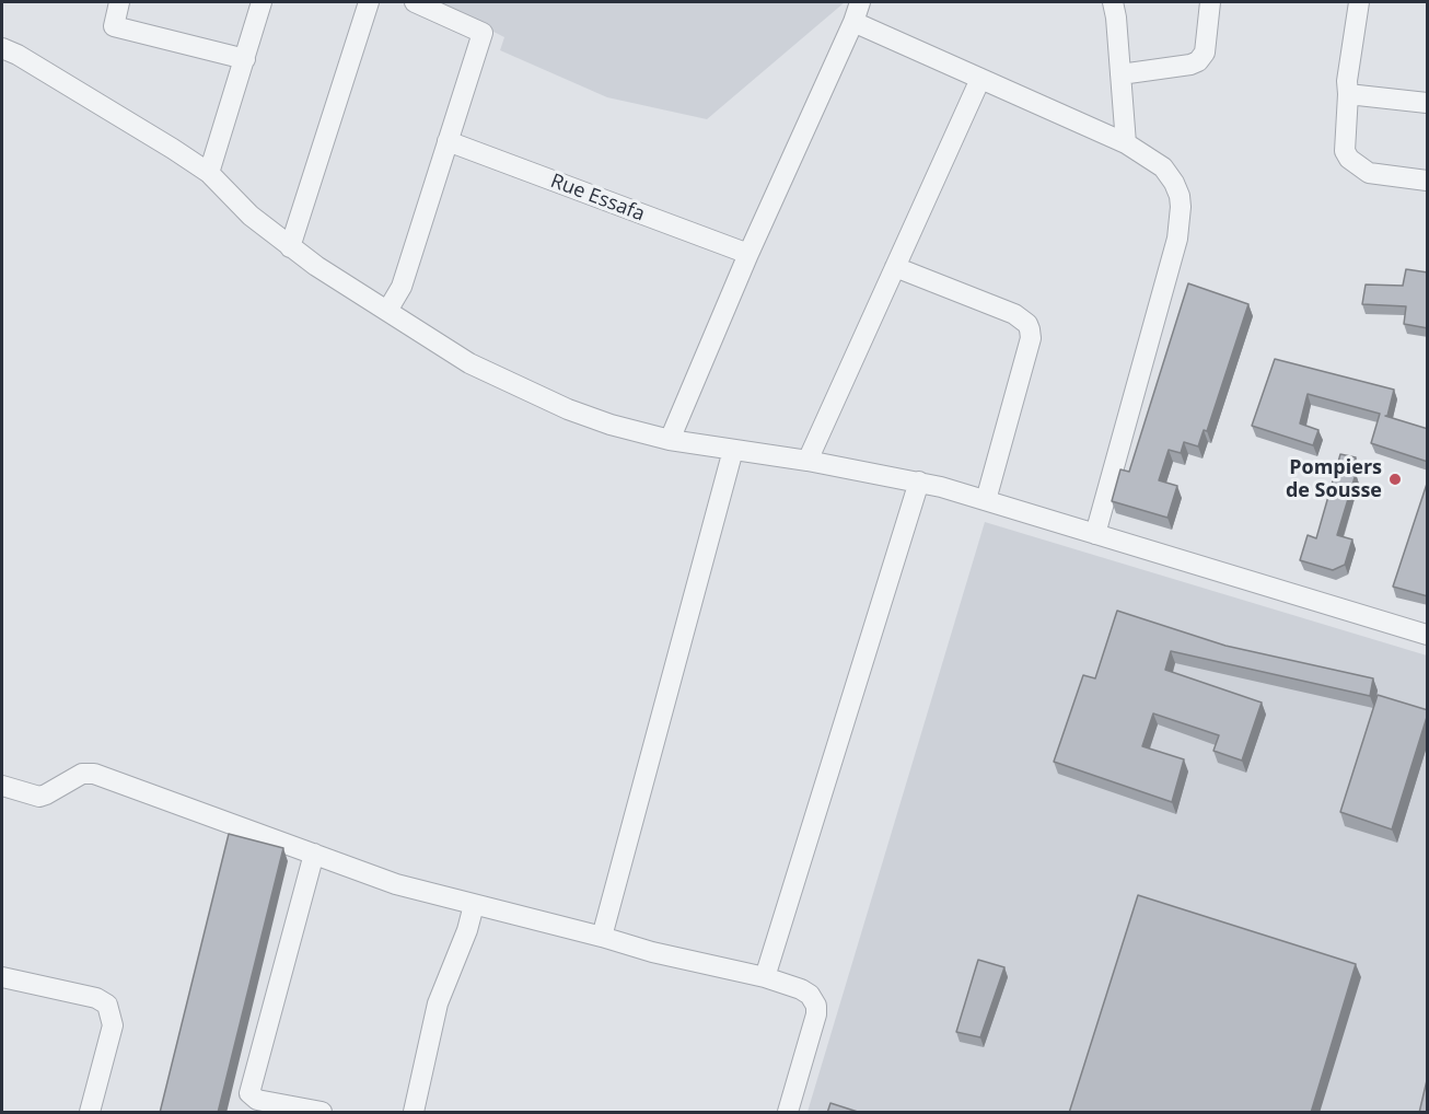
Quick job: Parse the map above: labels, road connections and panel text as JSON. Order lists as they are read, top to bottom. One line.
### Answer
{"streets":{"street":["Rue Essafa"]},"places":["Pompiers de Sousse"]}
